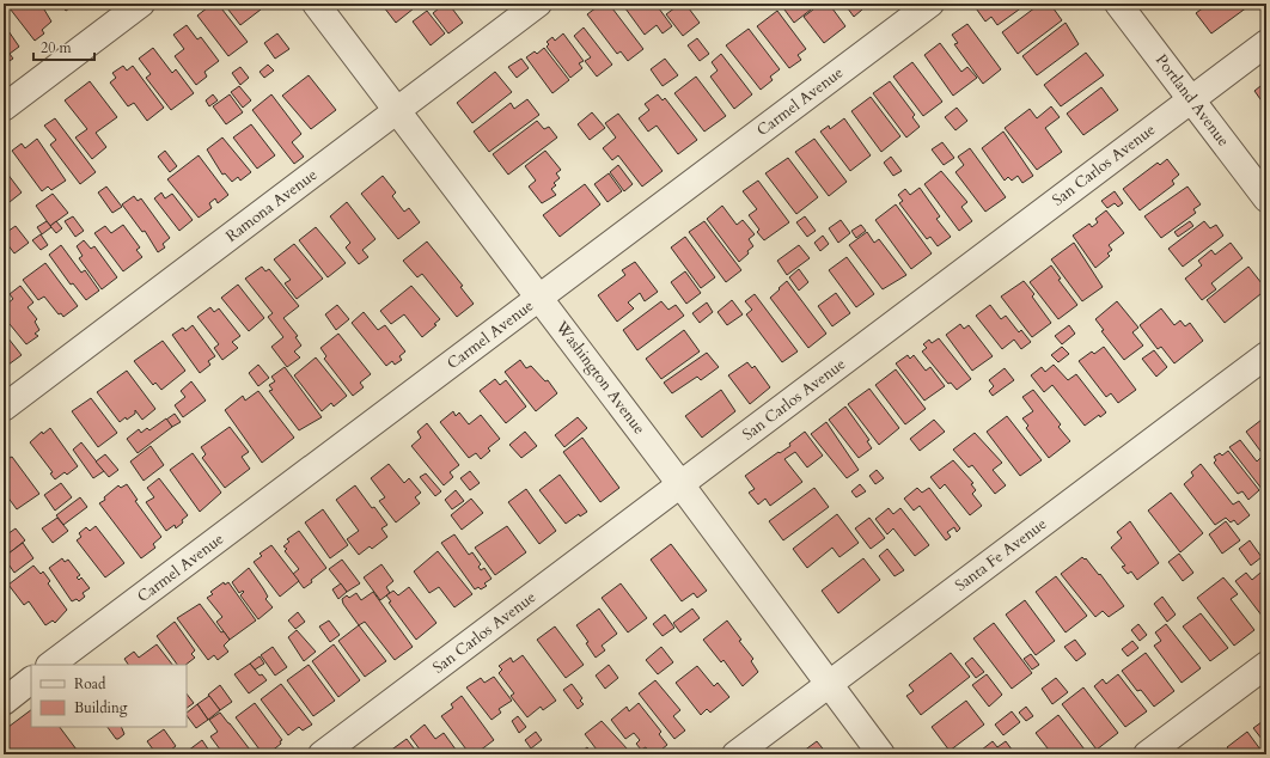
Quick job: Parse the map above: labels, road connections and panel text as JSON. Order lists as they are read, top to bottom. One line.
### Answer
{"streets":{"street":["Portland Avenue","Carmel Avenue","San Carlos Avenue","Ramona Avenue","Washington Avenue","Santa Fe Avenue"]},"crossings":[["Portland Avenue","San Carlos Avenue"],["Carmel Avenue","Washington Avenue"],["San Carlos Avenue","Washington Avenue"],["Ramona Avenue","Washington Avenue"],["Washington Avenue","Santa Fe Avenue"]],"legend":["Road","Building"],"scale_bar":"20 m"}
